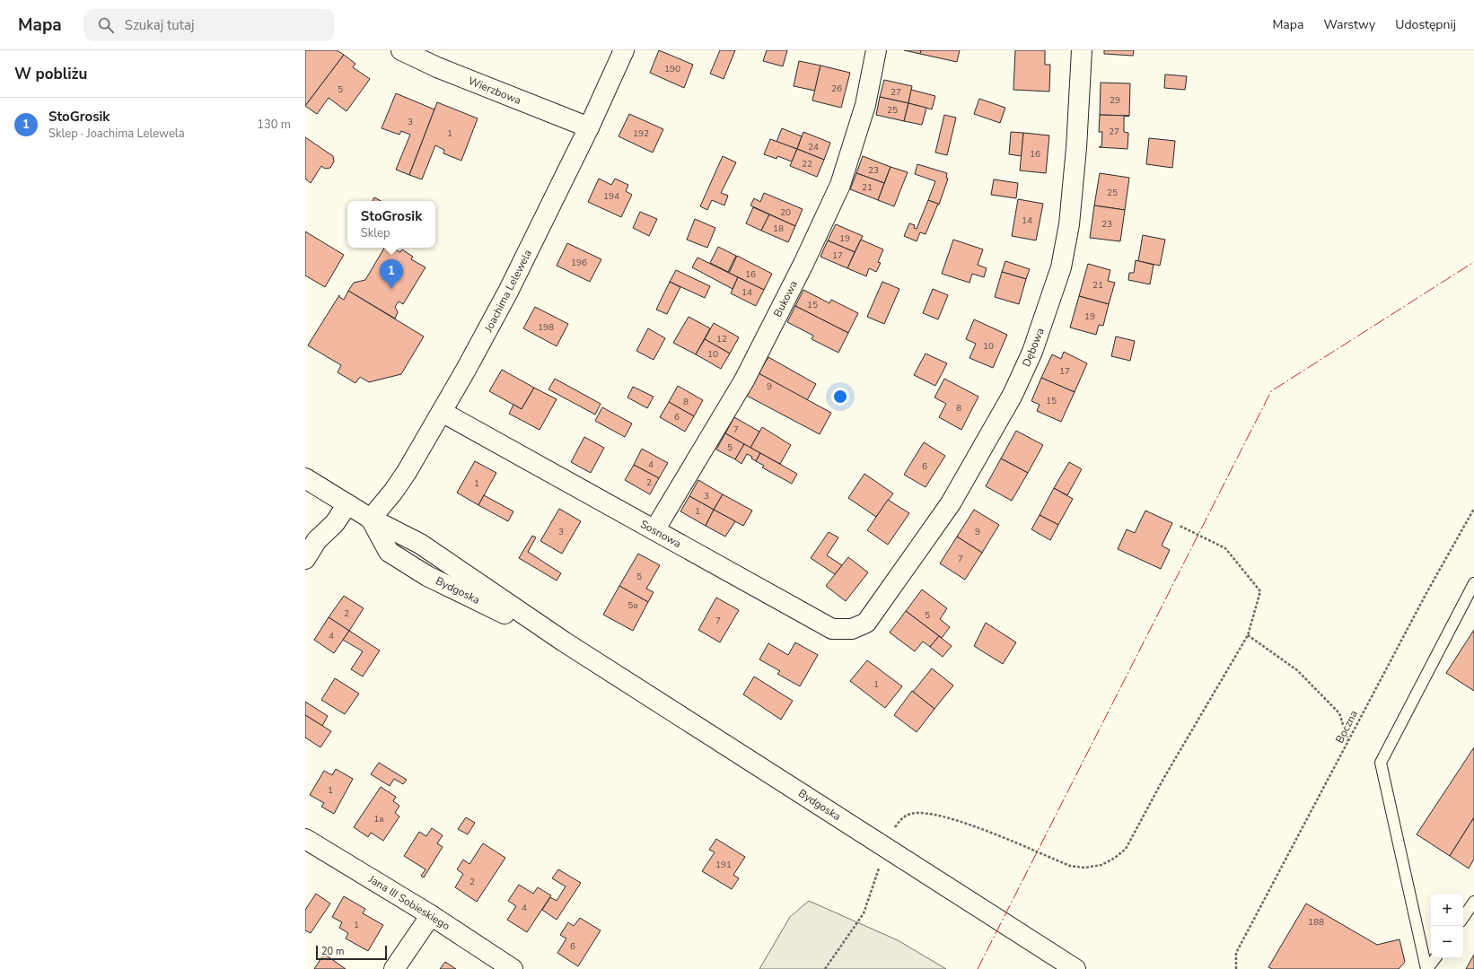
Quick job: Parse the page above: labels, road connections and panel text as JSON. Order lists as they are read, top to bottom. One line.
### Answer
{"streets":{"street":["Wierzbowa","Joachima Lelewela","Bukowa","Dębowa","Sosnowa","Bydgoska","Jana III Sobieskiego"],"path":["Boczna"]},"crossings":[["Wierzbowa","Joachima Lelewela"],["Joachima Lelewela","Sosnowa"],["Joachima Lelewela","Bydgoska"],["Bukowa","Sosnowa"],["Dębowa","Sosnowa"]],"house_numbers":["190","26","5","27","29","25","3","27","1","192","24","16","22","23","21","25","194","20","14","23","18","19","17","196","16","21","14","15","19","198","12","10","10","17","9","15","8","8","6","7","5","4","6","2","1","3","1","3","9","7","5","5a","2","5","7","4","1","1","1a","191","2","4","188","1","6"],"scale_bar":"20 m","page":{"header":"Mapa","search":"Szukaj tutaj","nav":["Mapa","Warstwy","Udostępnij"],"heading":"W pobliżu","list":[{"mark":"1","name":"StoGrosik","note":"Sklep · Joachima Lelewela","value":"130 m"}],"popup":["StoGrosik","Sklep"],"pins":"1","map_buttons":["+","−"],"scale":"20 m"}}
